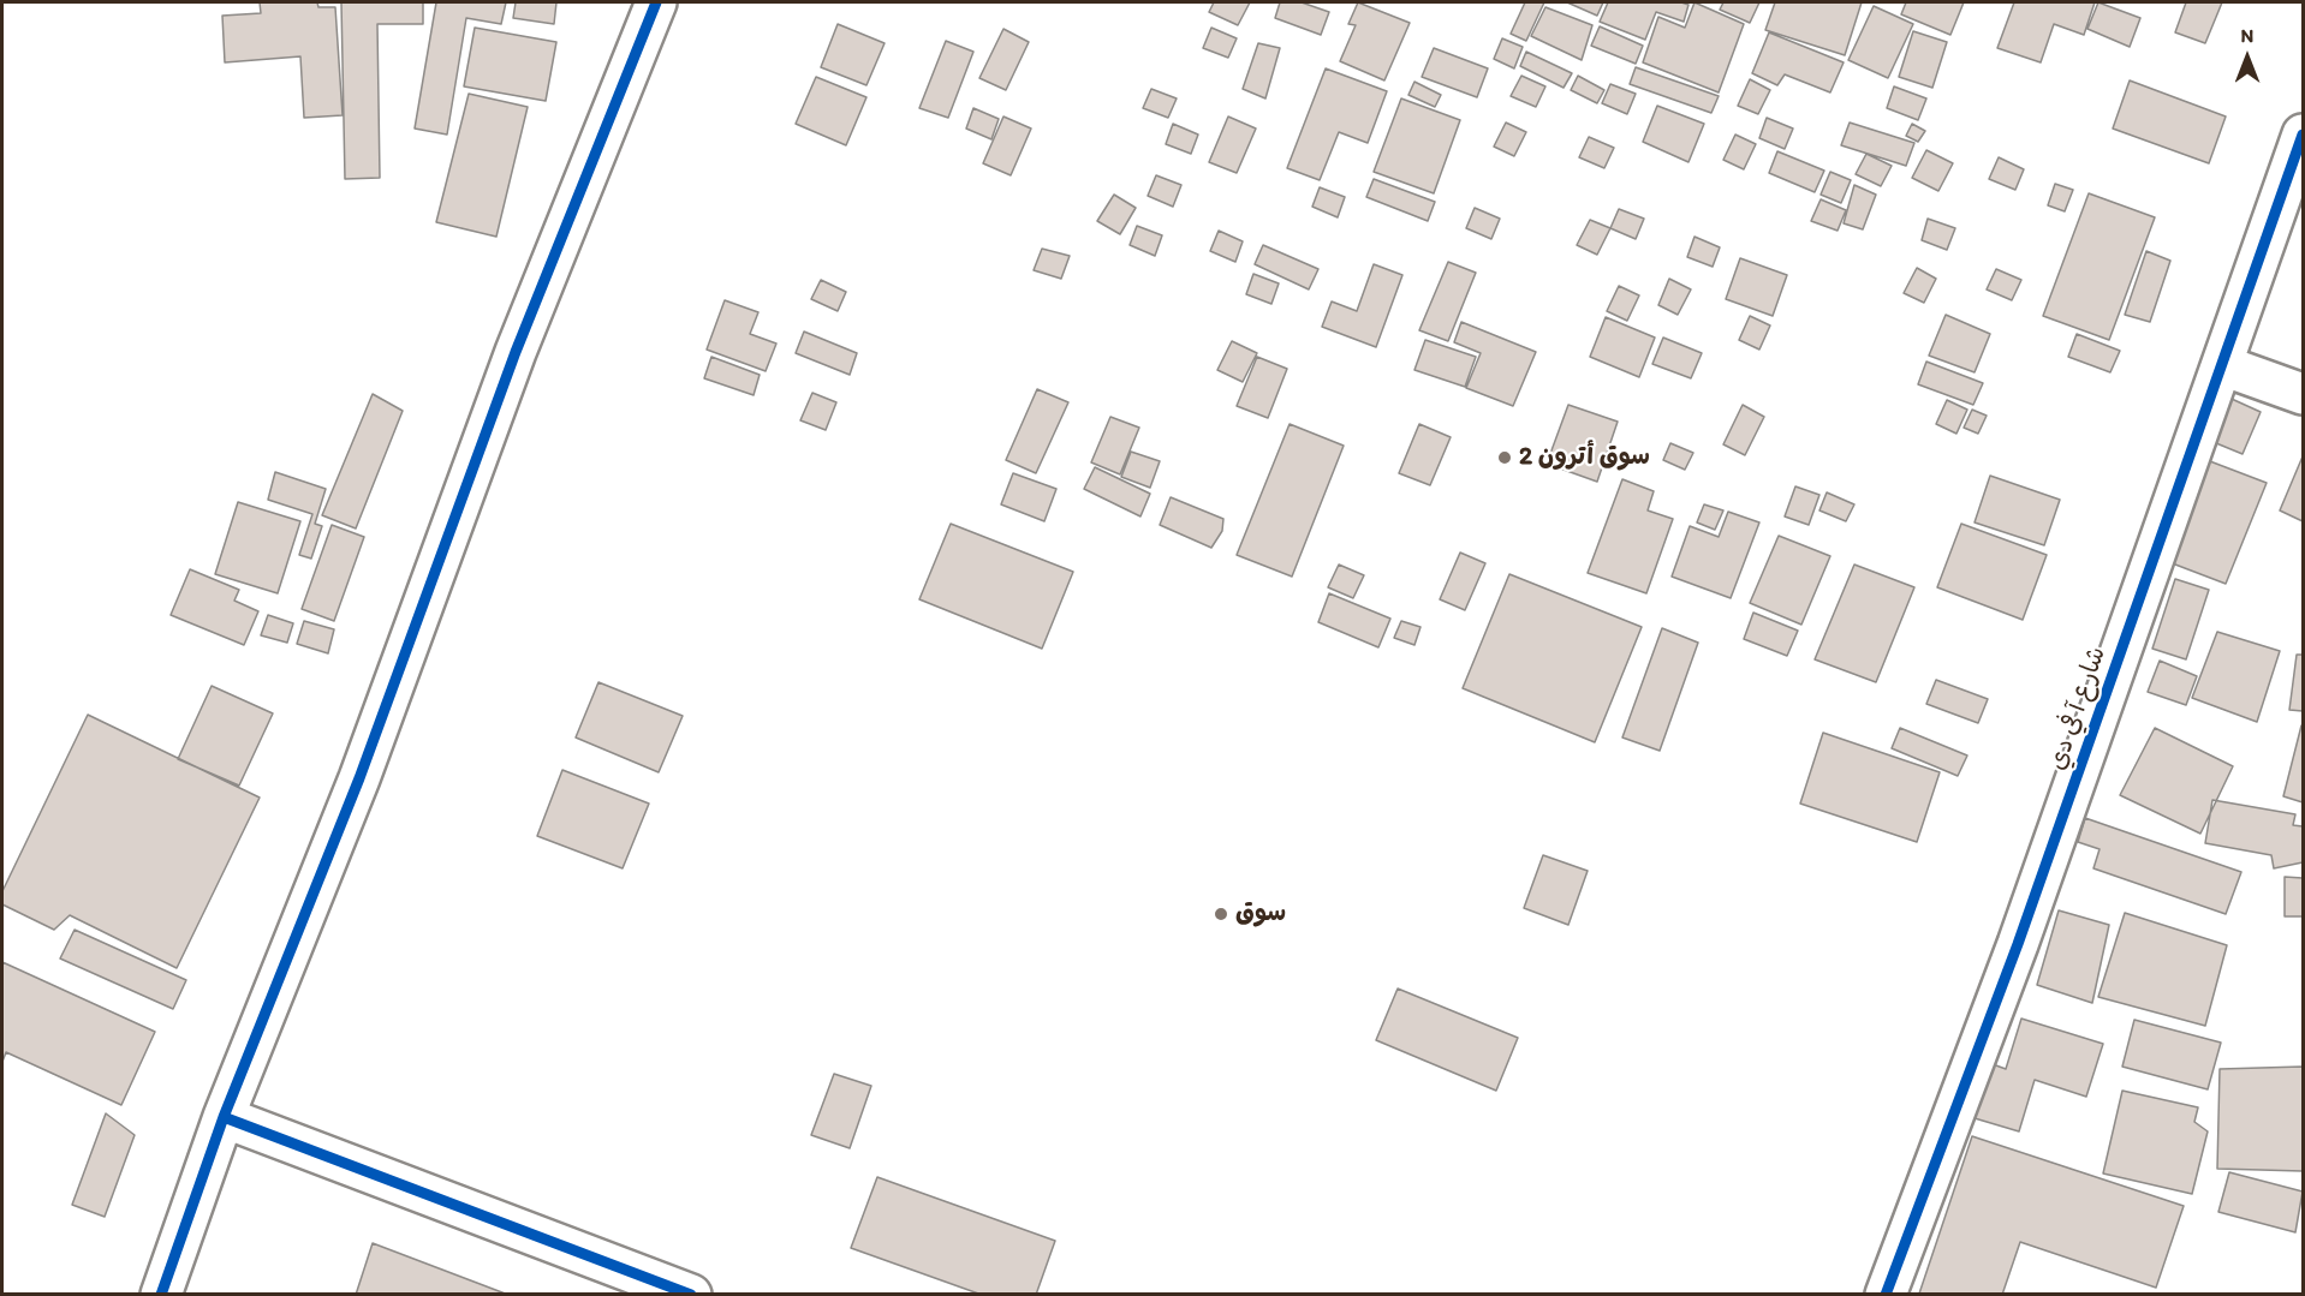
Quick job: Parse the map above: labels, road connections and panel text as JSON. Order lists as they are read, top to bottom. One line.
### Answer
{"streets":{"street":["شارع آ في دي"]},"places":["سوق أترون 2","سوق"],"north":"top"}
